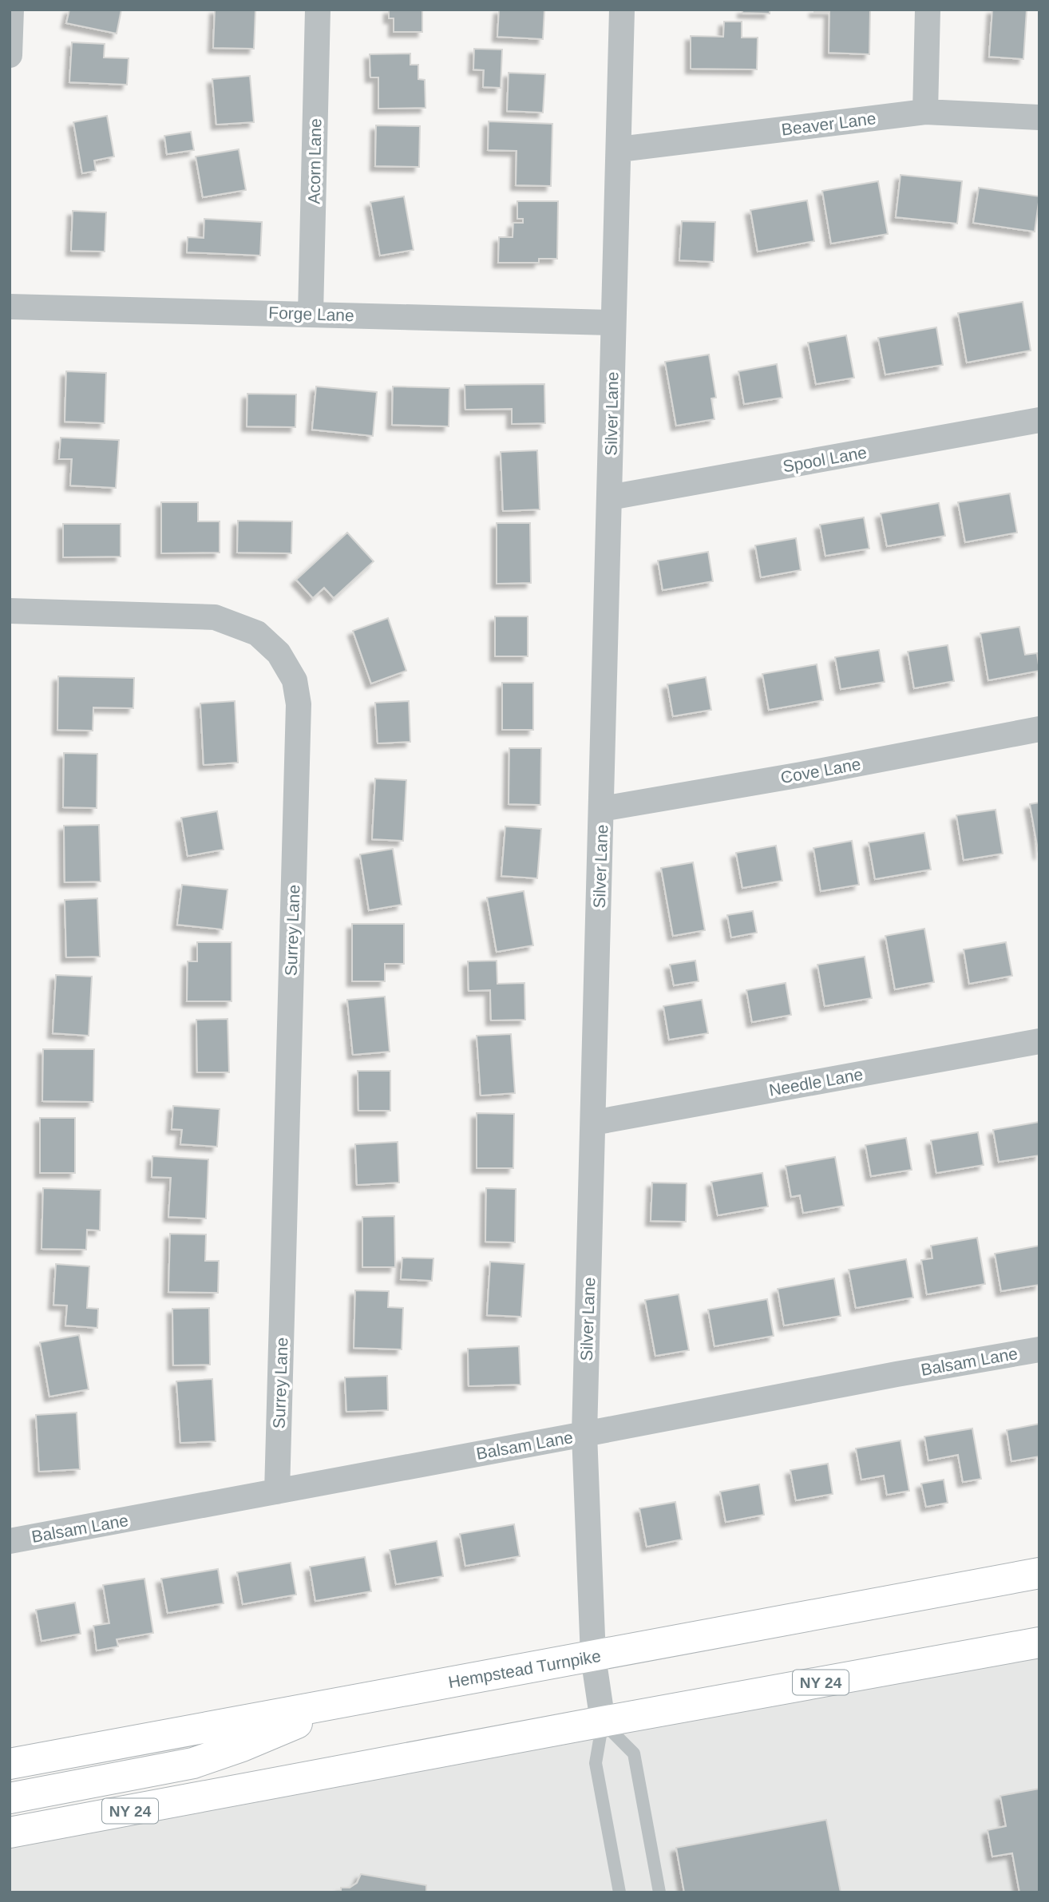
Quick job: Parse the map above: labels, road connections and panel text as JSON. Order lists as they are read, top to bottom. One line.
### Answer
{"streets":{"main road":["Hempstead Turnpike","NY 24"],"street":["Beaver Lane","Acorn Lane","Forge Lane","Silver Lane","Spool Lane","Cove Lane","Surrey Lane","Needle Lane","Balsam Lane"]},"crossings":[["Beaver Lane","Silver Lane"],["Acorn Lane","Forge Lane"],["Forge Lane","Silver Lane"],["Silver Lane","Spool Lane"],["Silver Lane","Cove Lane"],["Silver Lane","Needle Lane"],["Silver Lane","Balsam Lane"],["Silver Lane","Hempstead Turnpike"],["Silver Lane","NY 24"],["Surrey Lane","Balsam Lane"]]}
